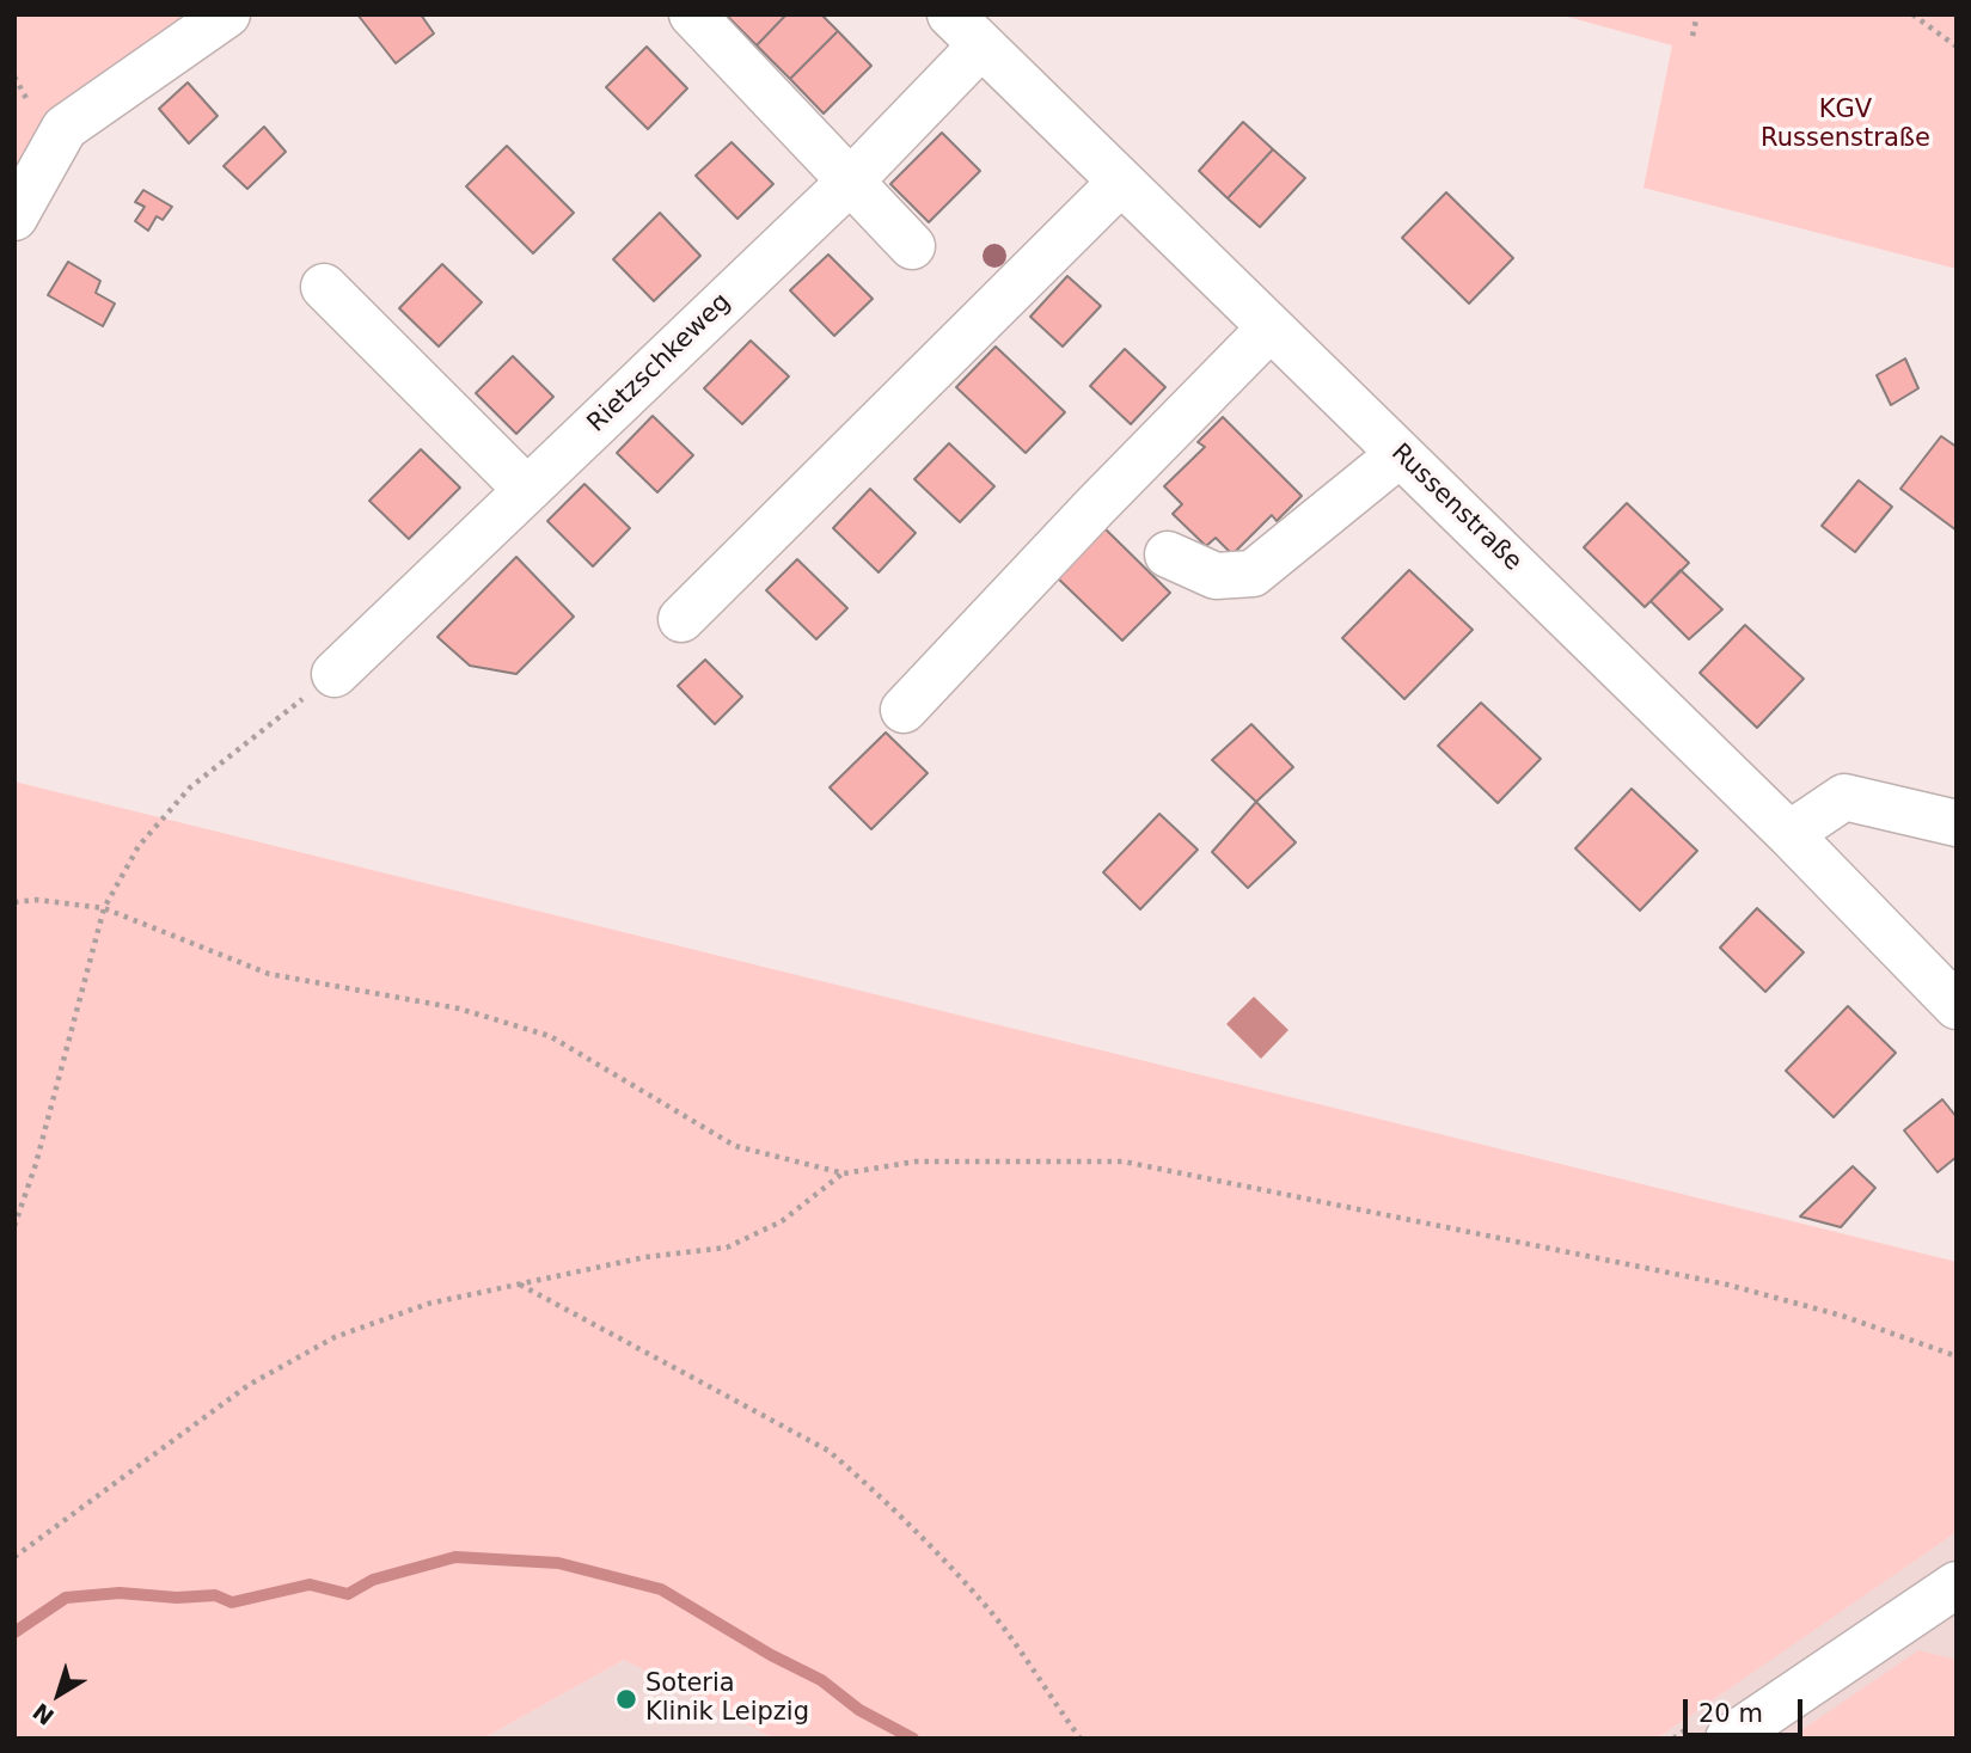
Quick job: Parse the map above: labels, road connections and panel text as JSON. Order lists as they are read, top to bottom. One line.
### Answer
{"streets":{"street":["Rietzschkeweg","Russenstraße"]},"crossings":[["Rietzschkeweg","Russenstraße"]],"parks":["KGV Russenstraße"],"places":["Soteria Klinik Leipzig"],"scale_bar":"20 m","north":"bottom left"}
